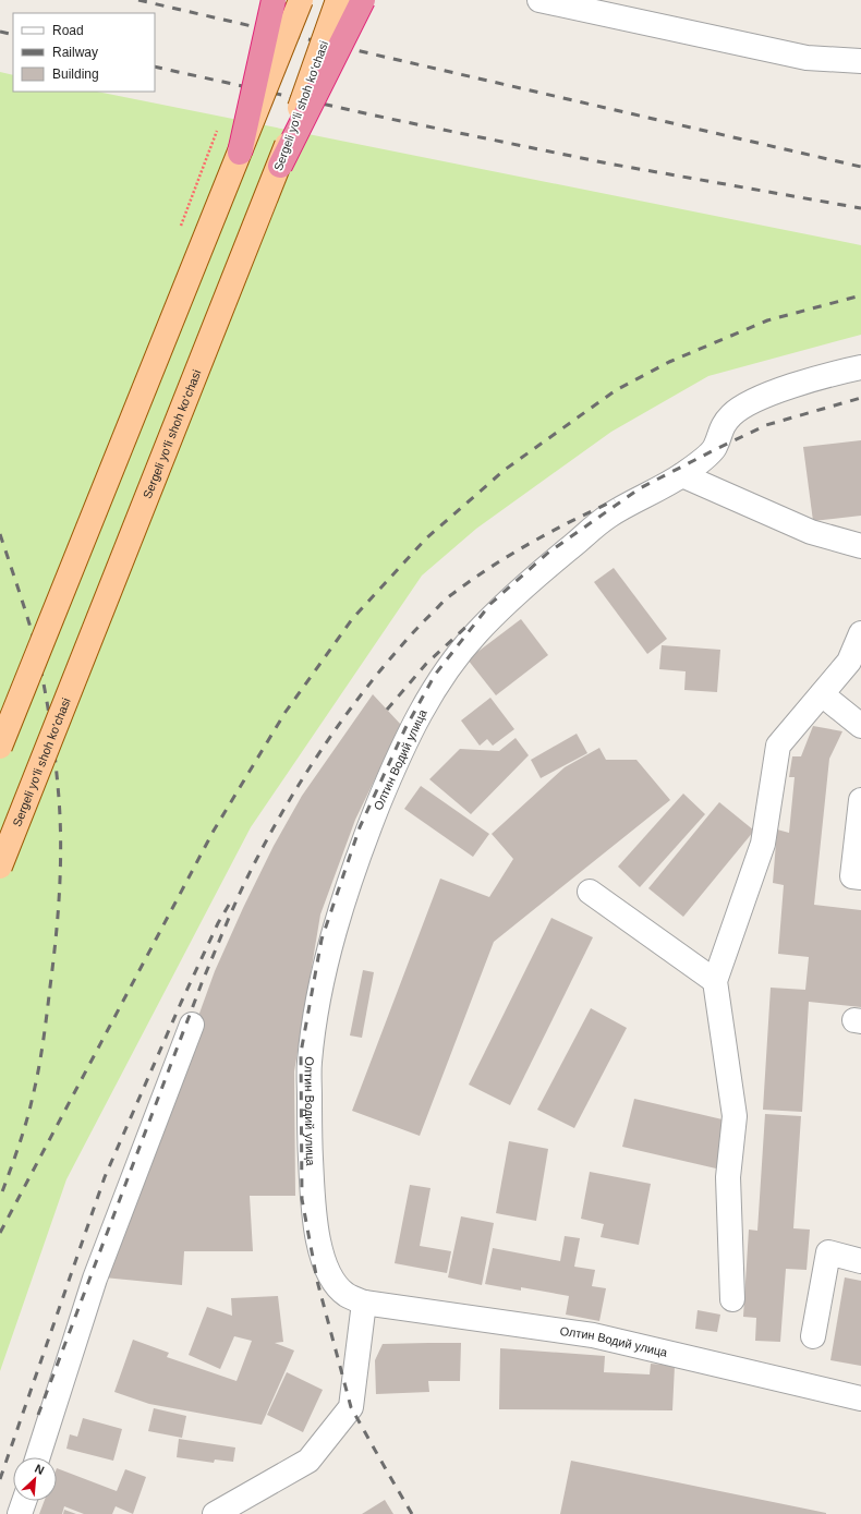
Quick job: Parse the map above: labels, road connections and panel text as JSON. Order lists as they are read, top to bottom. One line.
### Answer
{"streets":{"main road":["Sergeli yo‘li shoh ko‘chasi"],"street":["Олтин Водий улица"]},"legend":["Road","Railway","Building"],"north":"top right"}
